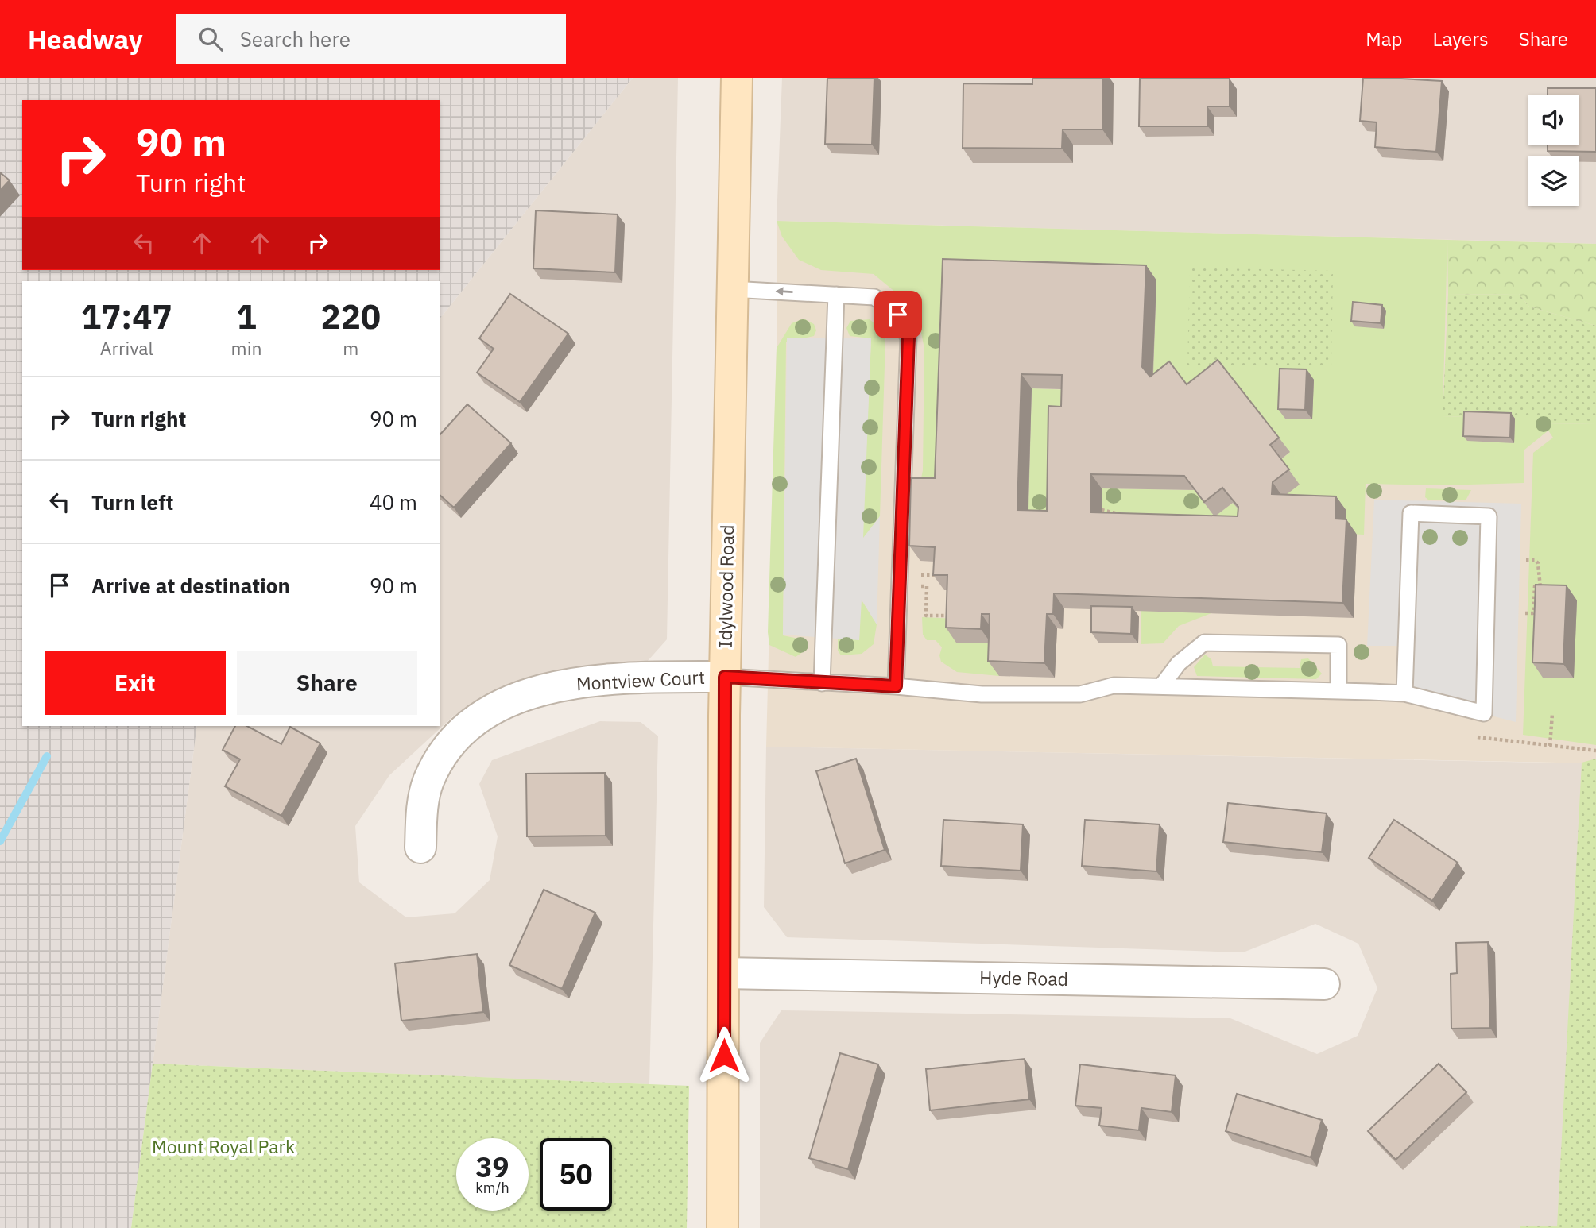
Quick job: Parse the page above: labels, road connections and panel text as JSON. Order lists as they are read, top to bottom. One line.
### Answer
{"streets":{"main road":["Idylwood Road"],"street":["Montview Court","Hyde Road"]},"crossings":[["Idylwood Road","Montview Court"],["Idylwood Road","Hyde Road"]],"parks":["Mount Royal Park"],"page":{"header":"Headway","search":"Search here","nav":["Map","Layers","Share"],"turn":["90 m","Turn right"],"eta":["17:47","Arrival","1","min","220","m"],"list":[{"name":"Turn right","value":"90 m"},{"name":"Turn left","value":"40 m"},{"name":"Arrive at destination","value":"90 m"}],"buttons":["Exit","Share"],"speed":"39 km/h","limit":"50"}}
